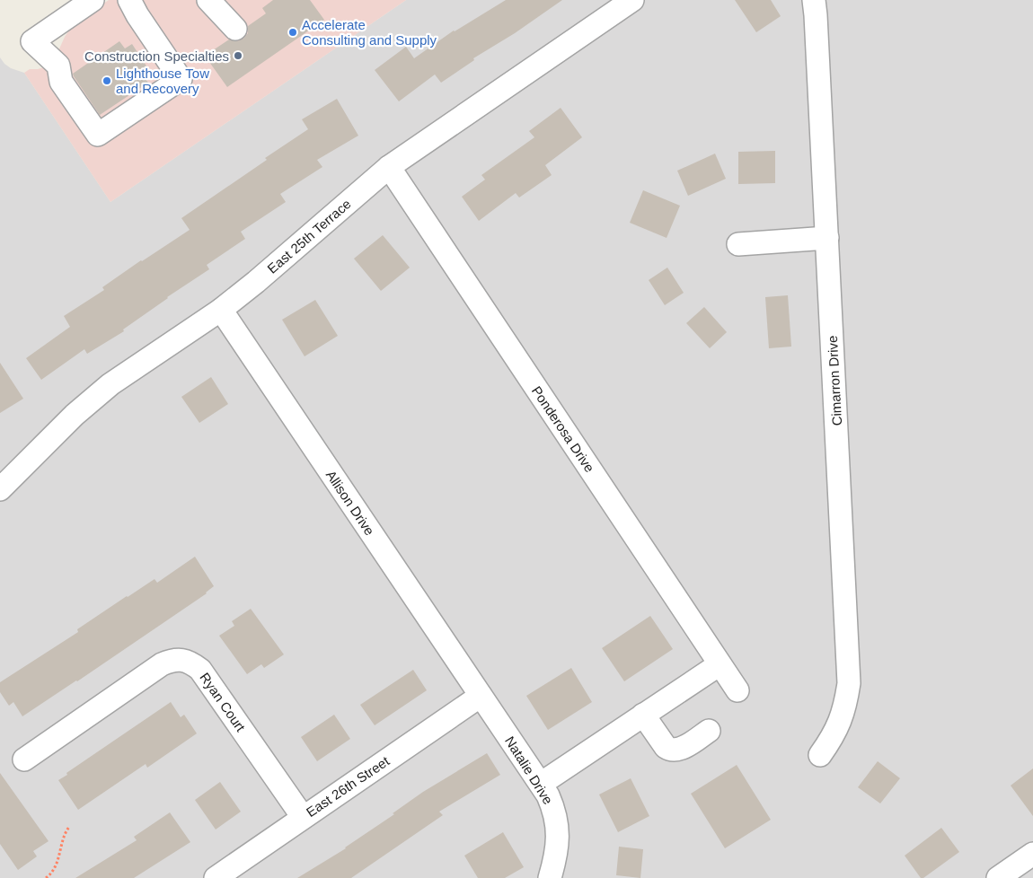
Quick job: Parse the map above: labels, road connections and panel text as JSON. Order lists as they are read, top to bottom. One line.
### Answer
{"streets":{"street":["East 25th Terrace","Cimarron Drive","Ponderosa Drive","Allison Drive","Ryan Court","Natalie Drive","East 26th Street"]},"crossings":[["East 25th Terrace","Ponderosa Drive"],["East 25th Terrace","Allison Drive"],["Allison Drive","Natalie Drive"],["Allison Drive","East 26th Street"],["Ryan Court","East 26th Street"],["Natalie Drive","East 26th Street"]],"places":["Accelerate Consulting and Supply","Construction Specialties","Lighthouse Tow and Recovery"]}
